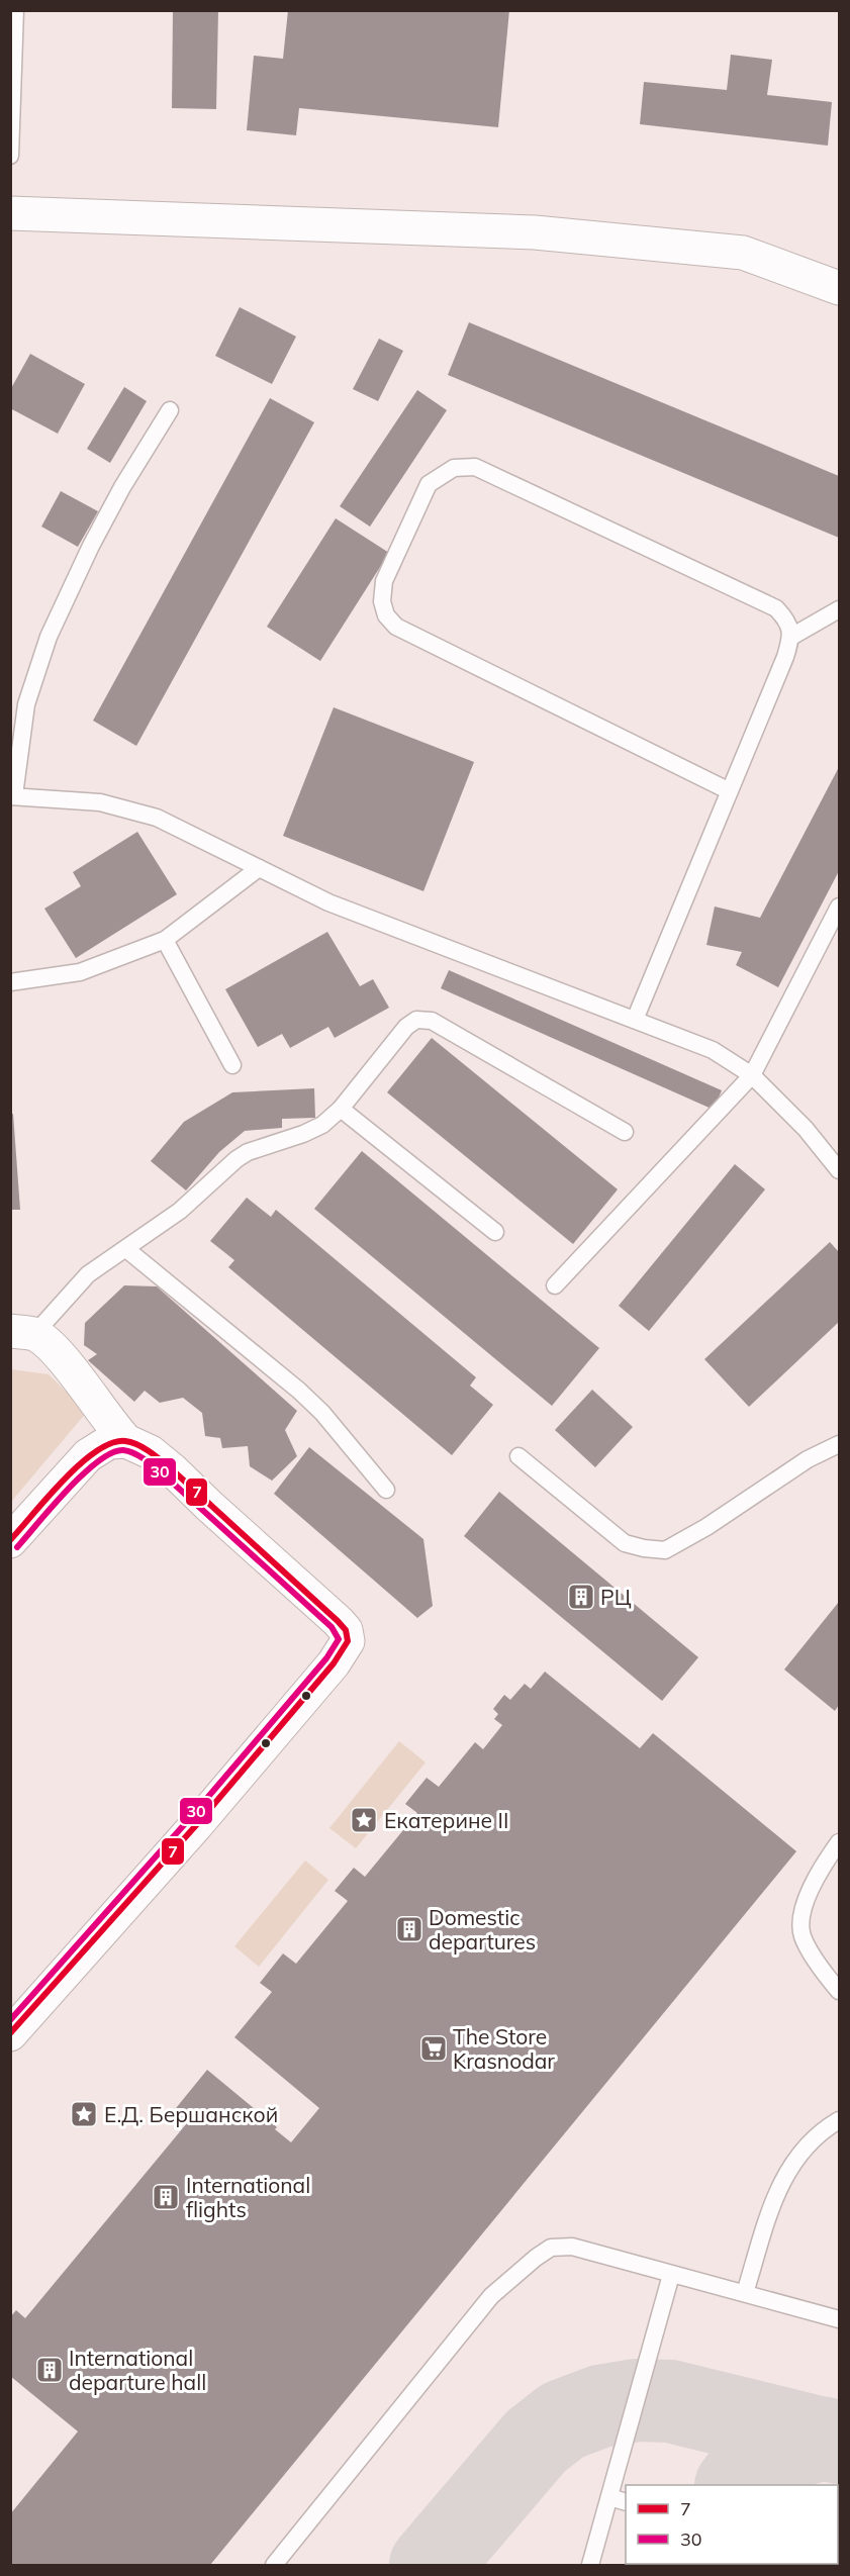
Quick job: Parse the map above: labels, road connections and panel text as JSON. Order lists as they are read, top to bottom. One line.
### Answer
{"places":{"building":["РЦ","Domestic departures","International flights","International departure hall"],"place":["Екатерине II","Е.Д. Бершанской"],"supermarket":["The Store Krasnodar"]},"lines":["transit line 7","transit line 30"],"legend":["7","30"]}
